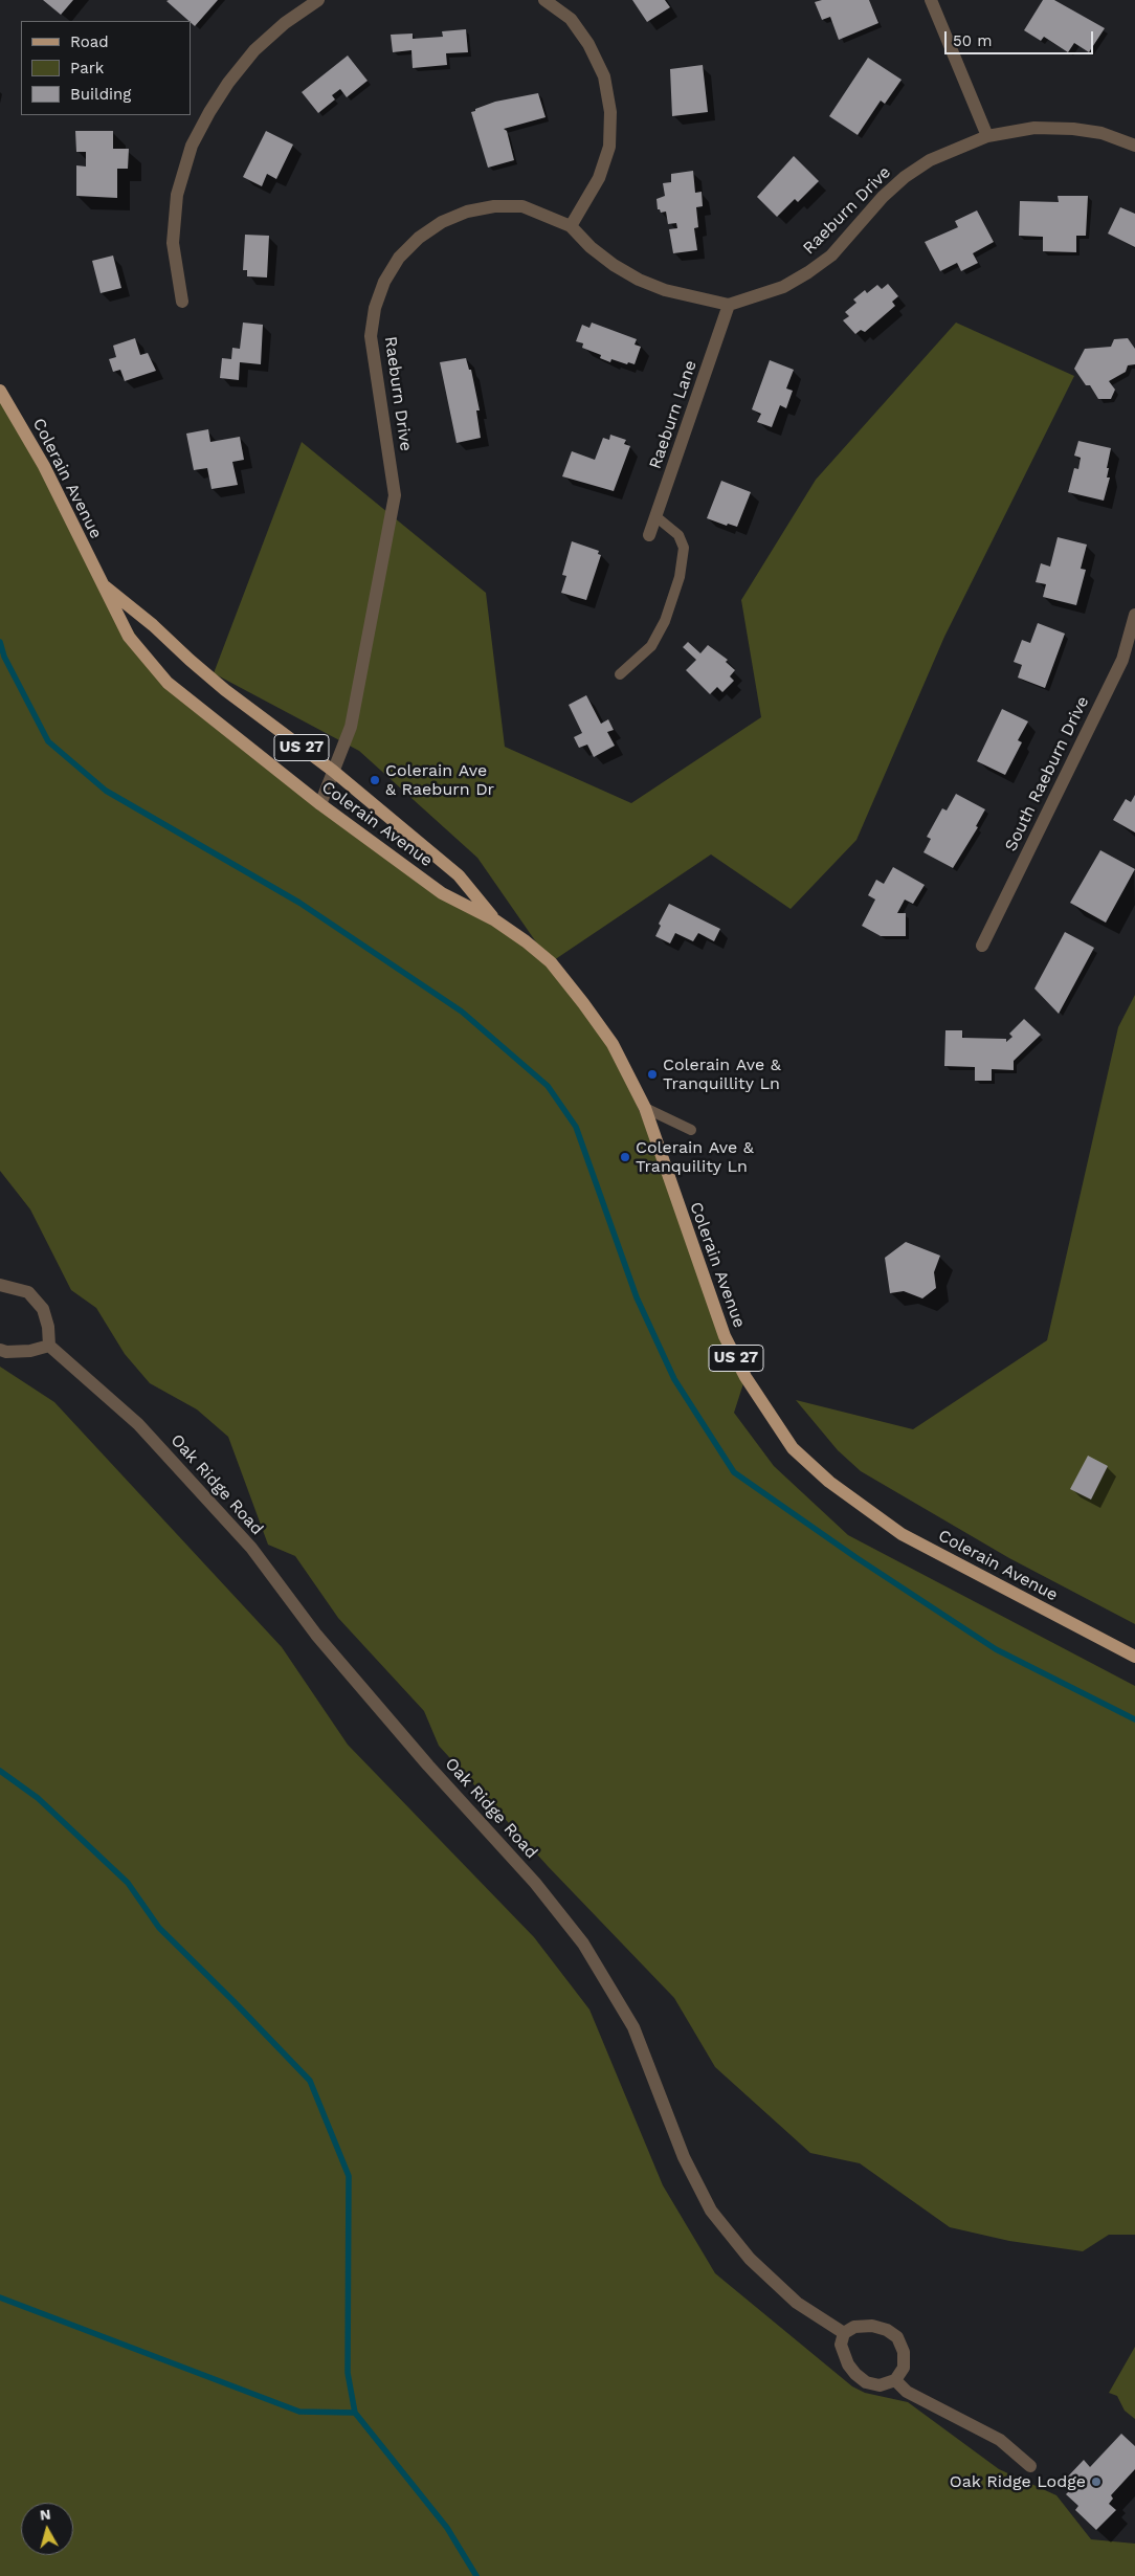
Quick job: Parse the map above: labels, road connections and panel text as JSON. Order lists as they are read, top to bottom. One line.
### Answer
{"streets":{"main road":["Colerain Avenue","US 27"],"street":["Raeburn Drive","Raeburn Lane","South Raeburn Drive","Oak Ridge Road"]},"crossings":[["Raeburn Drive","Raeburn Lane"],["Raeburn Drive","Colerain Avenue"]],"places":["Colerain Ave & Raeburn Dr","Colerain Ave & Tranquillity Ln","Colerain Ave & Tranquility Ln","Oak Ridge Lodge"],"legend":["Road","Park","Building"],"scale_bar":"50 m","north":"top"}
